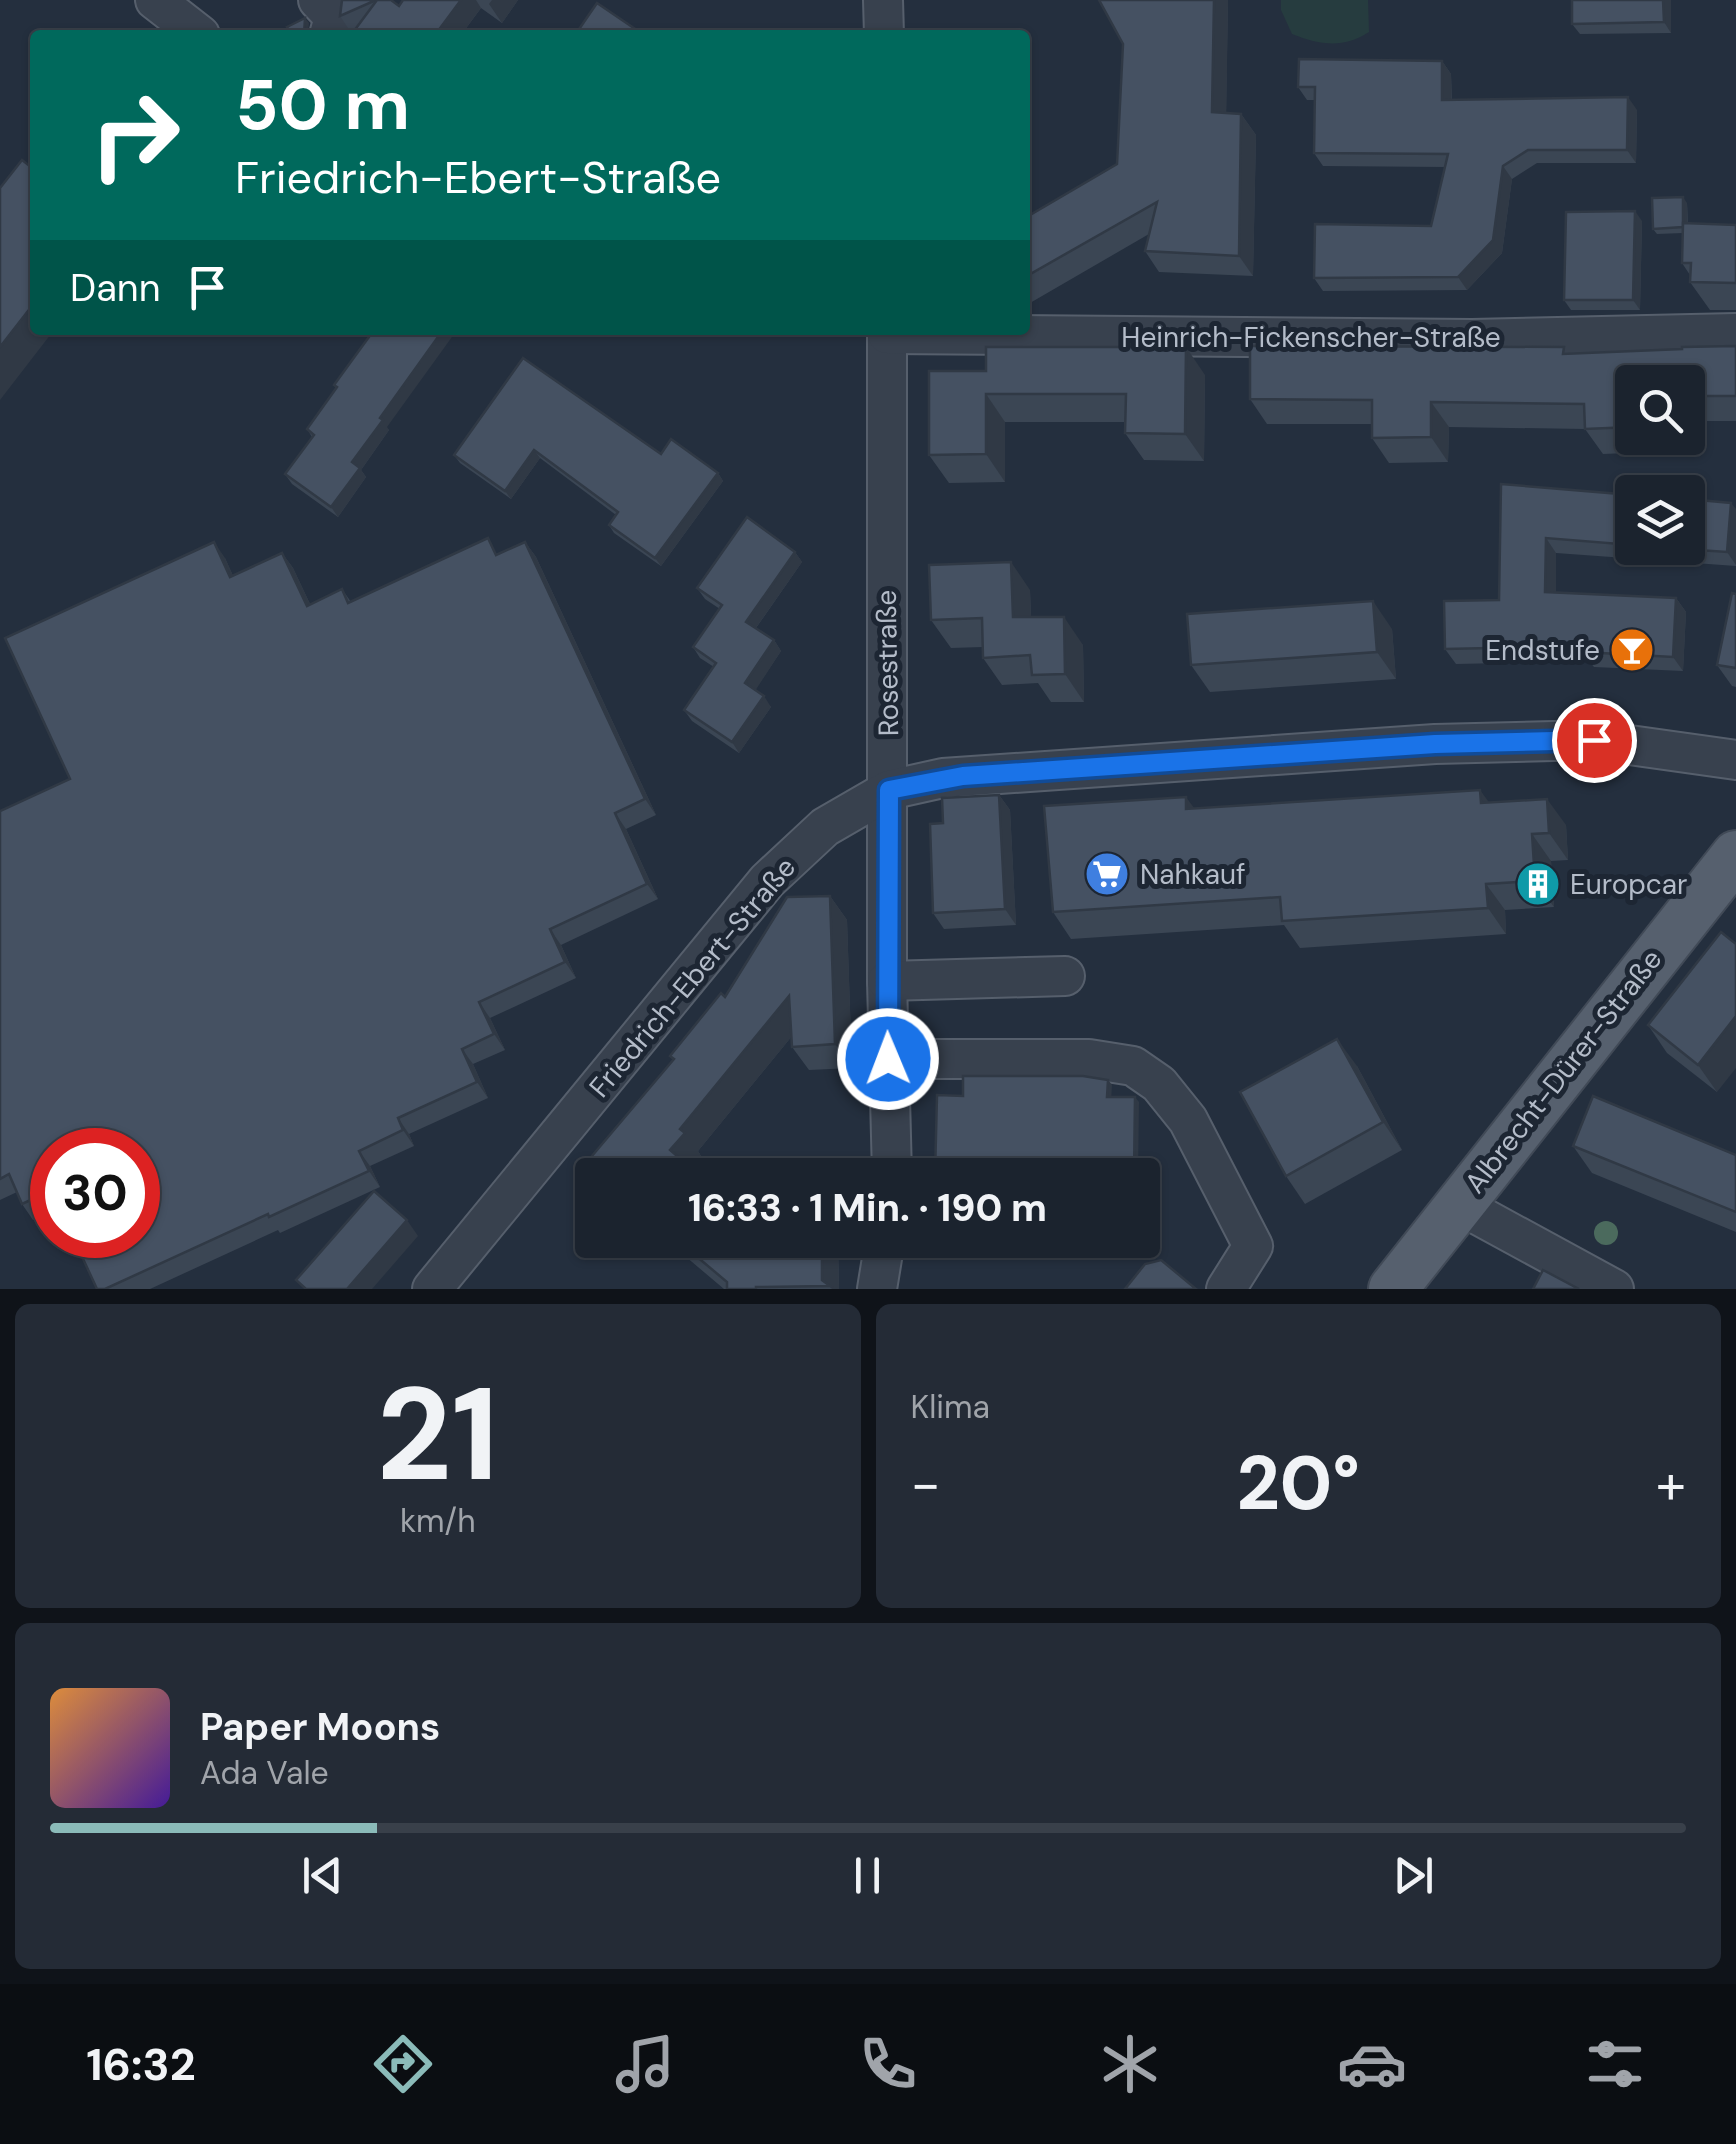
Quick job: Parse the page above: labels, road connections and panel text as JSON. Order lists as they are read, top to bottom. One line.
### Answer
{"streets":{"main road":["Albrecht-Dürer-Straße"],"street":["Heinrich-Fickenscher-Straße","Rosestraße","Friedrich-Ebert-Straße"]},"crossings":[["Rosestraße","Friedrich-Ebert-Straße"]],"places":{"bar":["Endstufe"],"supermarket":["Nahkauf"],"building":["Europcar"]},"page":{"turn":["50 m","Friedrich-Ebert-Straße"],"then":"Dann","limit":"30","trip":"16:33 · 1 Min. · 190 m","tile":[["21","km/h"],"Klima"],"heat":["−","20°","+"],"song":["Paper Moons","Ada Vale"],"tabs":"16:32"}}
